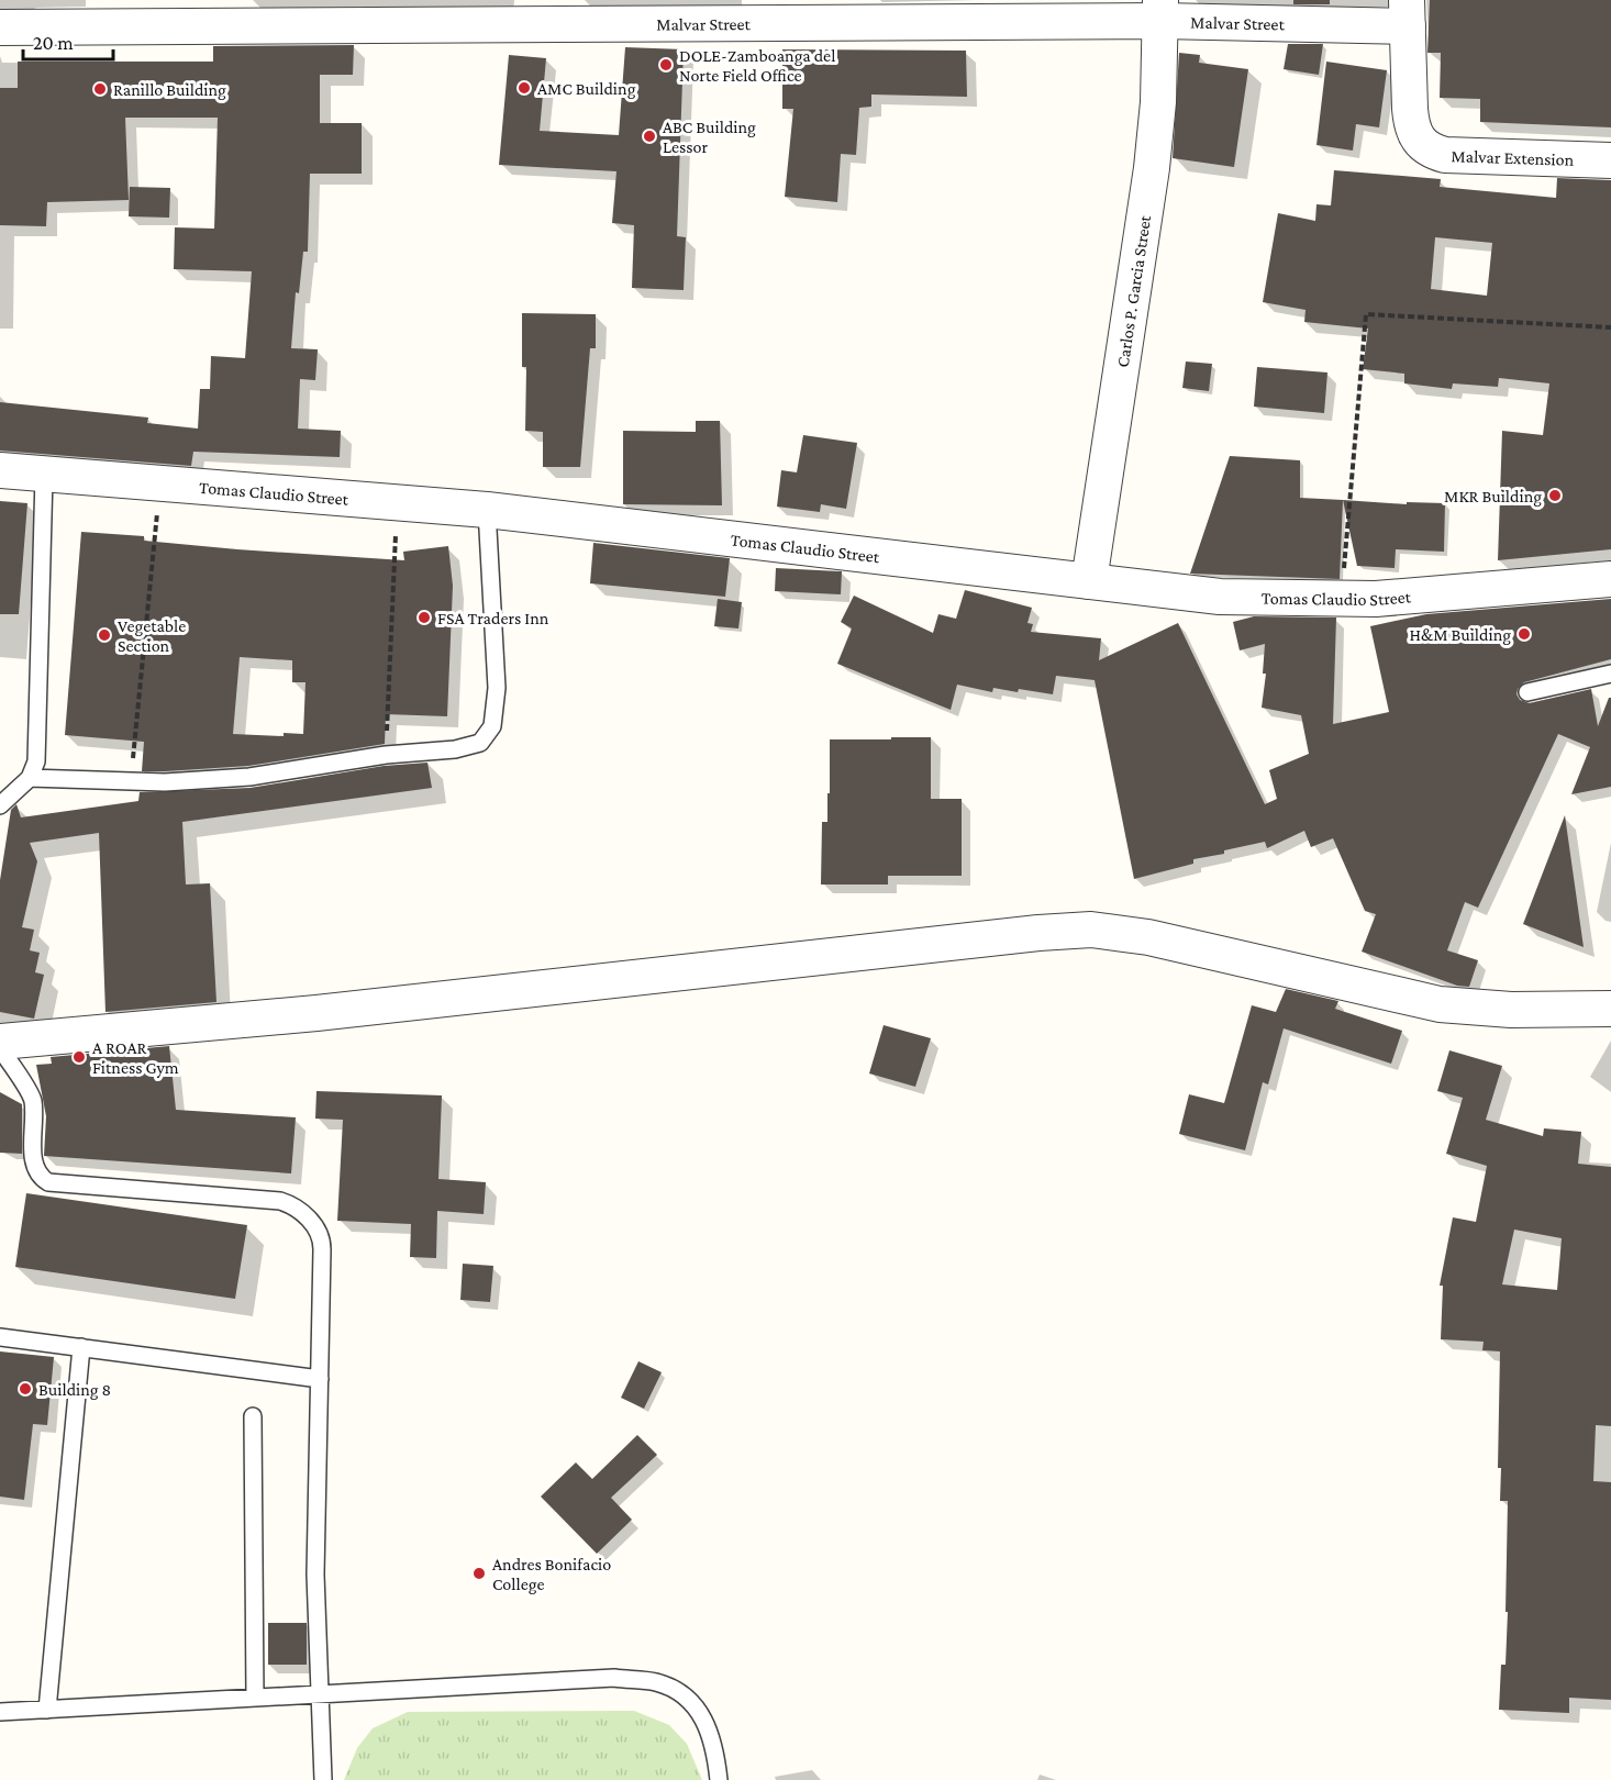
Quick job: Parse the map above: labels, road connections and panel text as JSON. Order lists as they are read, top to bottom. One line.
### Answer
{"streets":{"street":["Malvar Street","Malvar Extension","Carlos P. Garcia Street","Tomas Claudio Street"]},"crossings":[["Malvar Street","Malvar Extension"],["Malvar Street","Carlos P. Garcia Street"],["Carlos P. Garcia Street","Tomas Claudio Street"]],"places":["DOLE-Zamboanga del Norte Field Office","AMC Building","Ranillo Building","ABC Building Lessor","MKR Building","FSA Traders Inn","H&M Building","Vegetable Section","A ROAR Fitness Gym","Building 8","Andres Bonifacio College"],"scale_bar":"20 m"}
